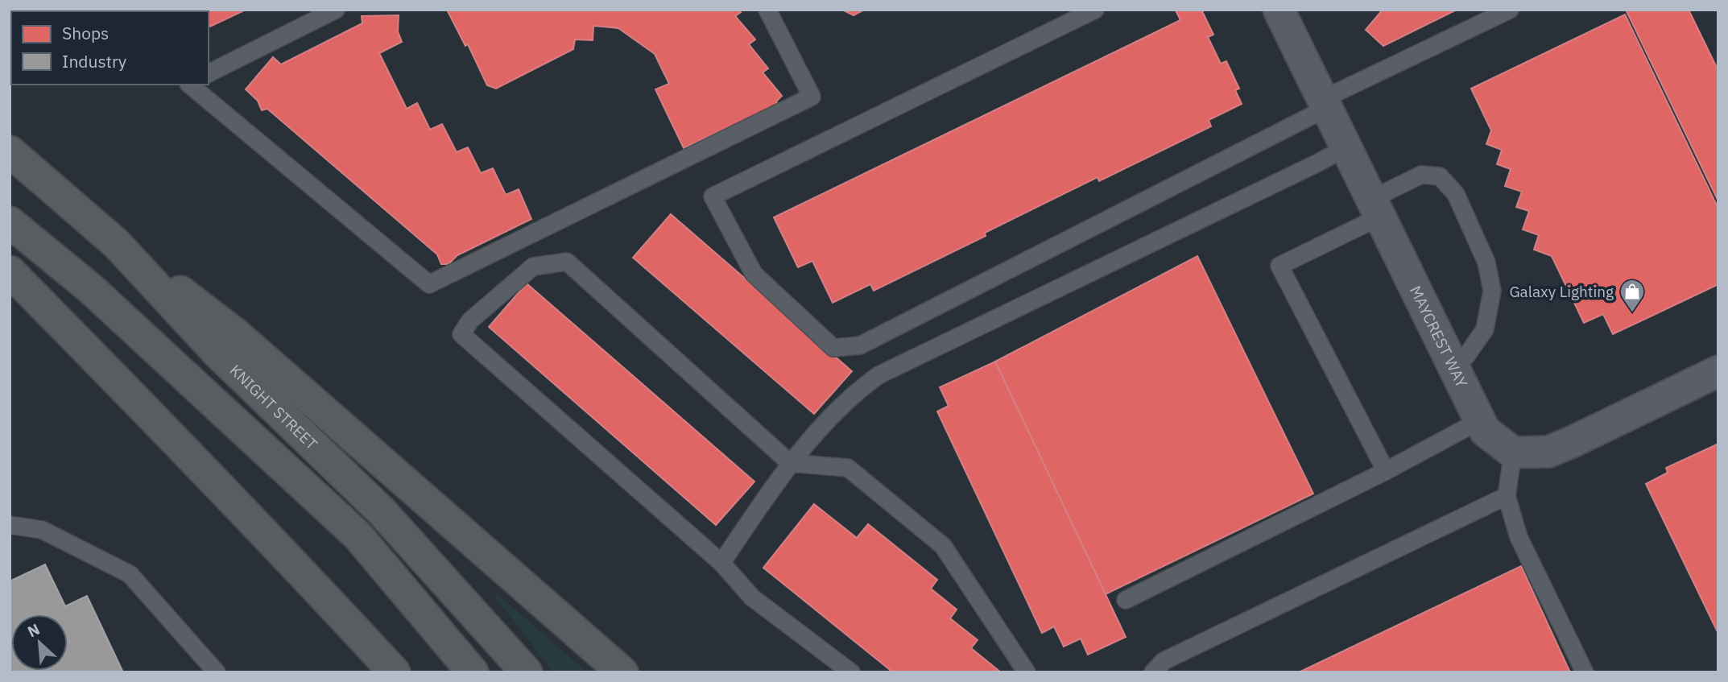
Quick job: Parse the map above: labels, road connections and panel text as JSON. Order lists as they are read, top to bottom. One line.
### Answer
{"streets":{"highway":["KNIGHT STREET"],"street":["MAYCREST WAY"]},"places":{"shop":["Galaxy Lighting"]},"legend":["Shops","Industry"],"north":"top left"}
